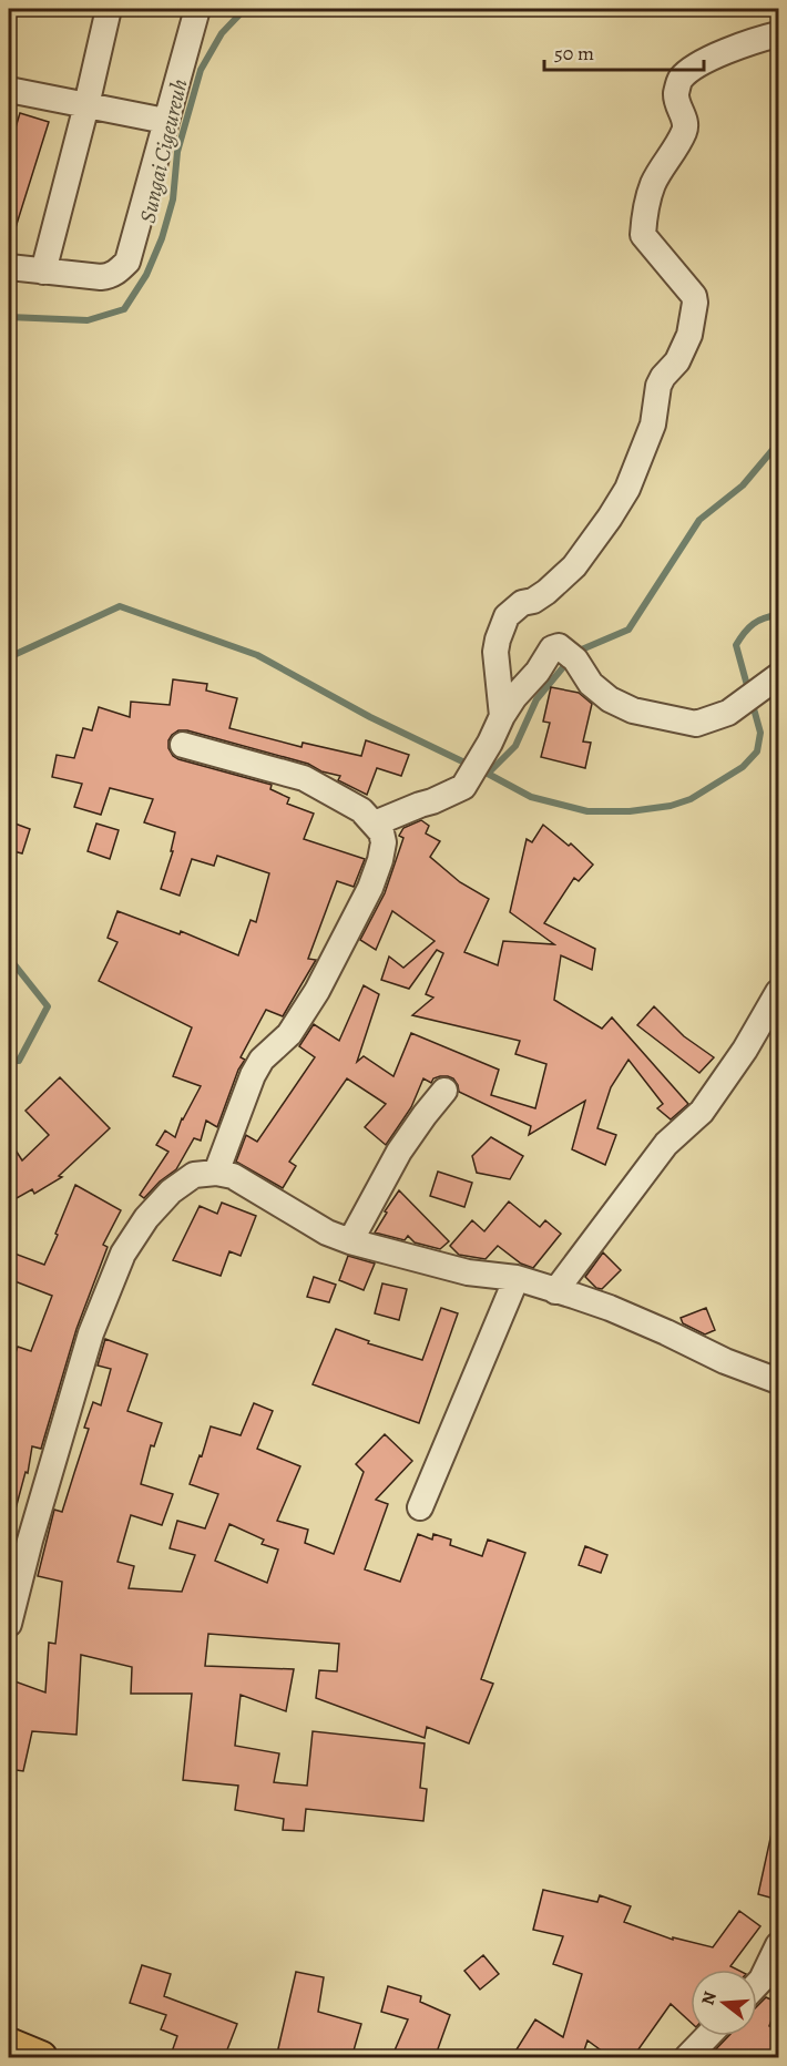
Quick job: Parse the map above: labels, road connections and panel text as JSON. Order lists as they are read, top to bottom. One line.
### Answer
{"water":["Sungai Cigeureuh"],"scale_bar":"50 m","north":"left"}
